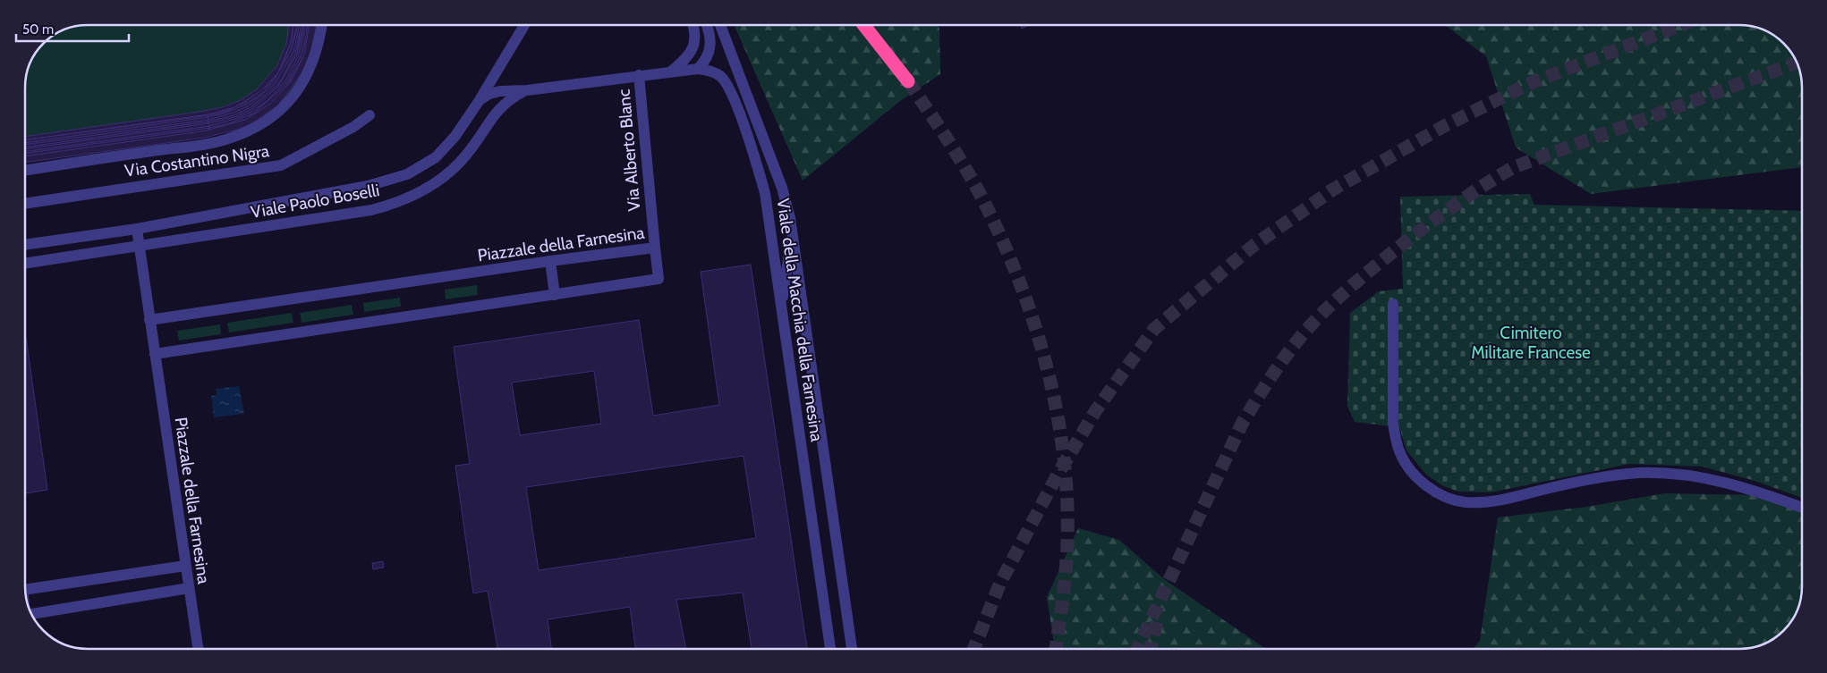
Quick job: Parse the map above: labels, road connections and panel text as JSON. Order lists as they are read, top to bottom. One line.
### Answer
{"streets":{"street":["Via Alberto Blanc","Via Costantino Nigra","Viale Paolo Boselli","Piazzale della Farnesina","Viale della Macchia della Farnesina"]},"crossings":[["Via Alberto Blanc","Piazzale della Farnesina"],["Viale Paolo Boselli","Piazzale della Farnesina"]],"parks":["Cimitero Militare Francese"],"scale_bar":"50 m"}
